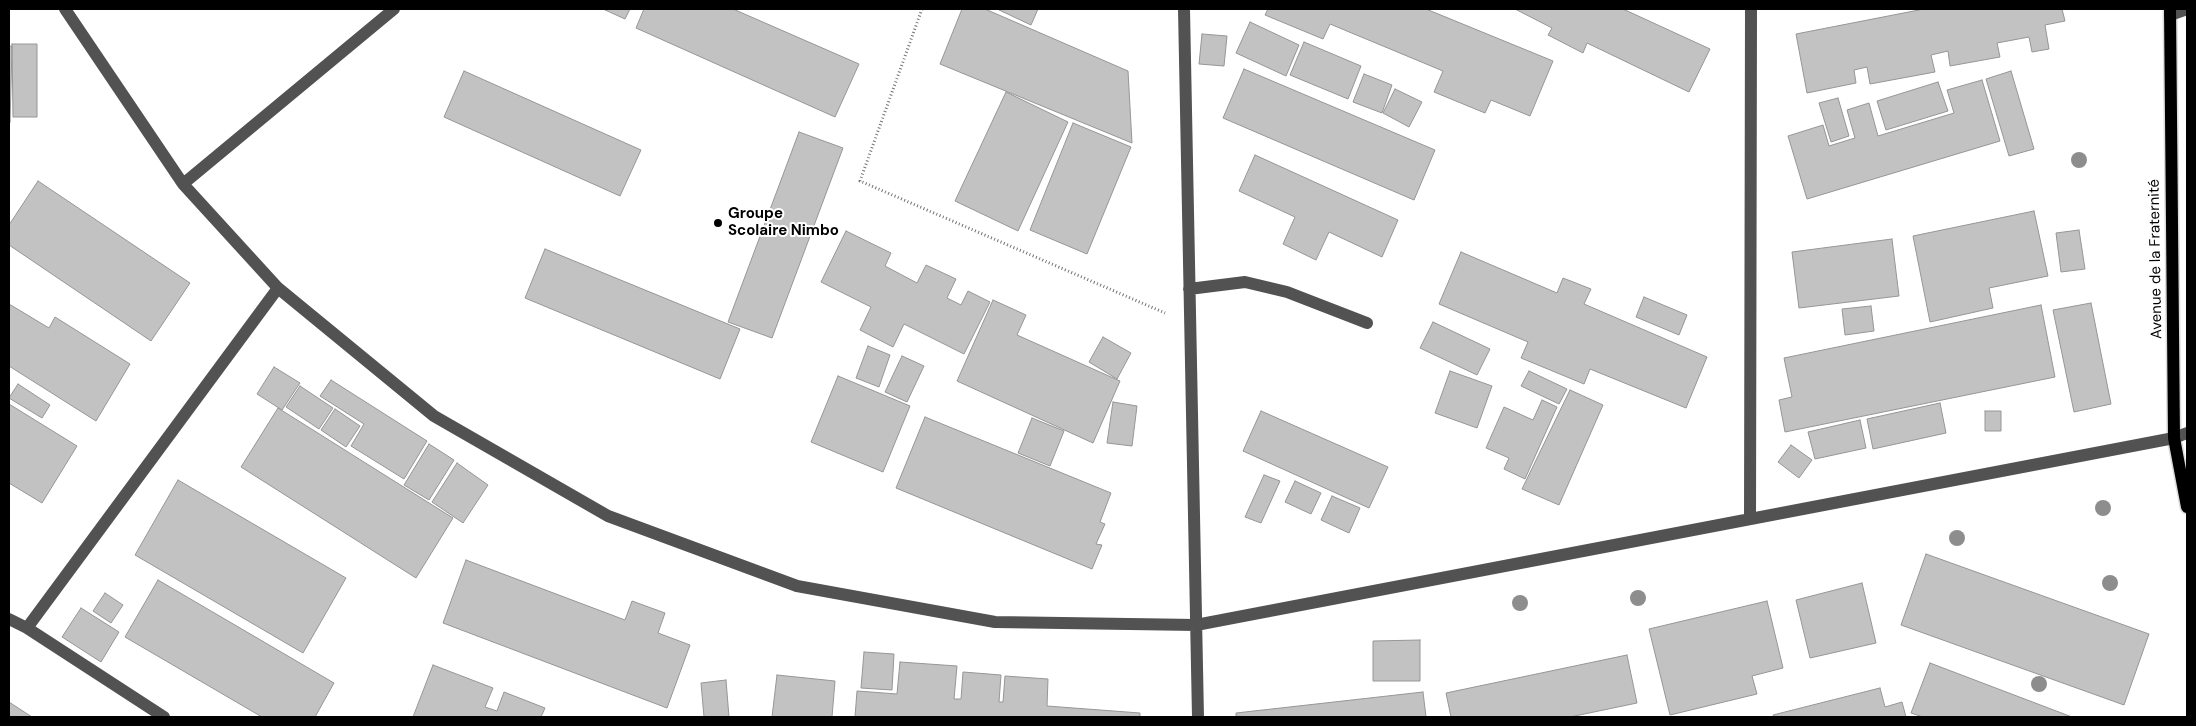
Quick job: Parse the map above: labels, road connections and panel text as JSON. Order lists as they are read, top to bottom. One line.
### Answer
{"streets":{"main road":["Avenue de la Fraternité"]},"places":["Groupe Scolaire Nimbo"]}
